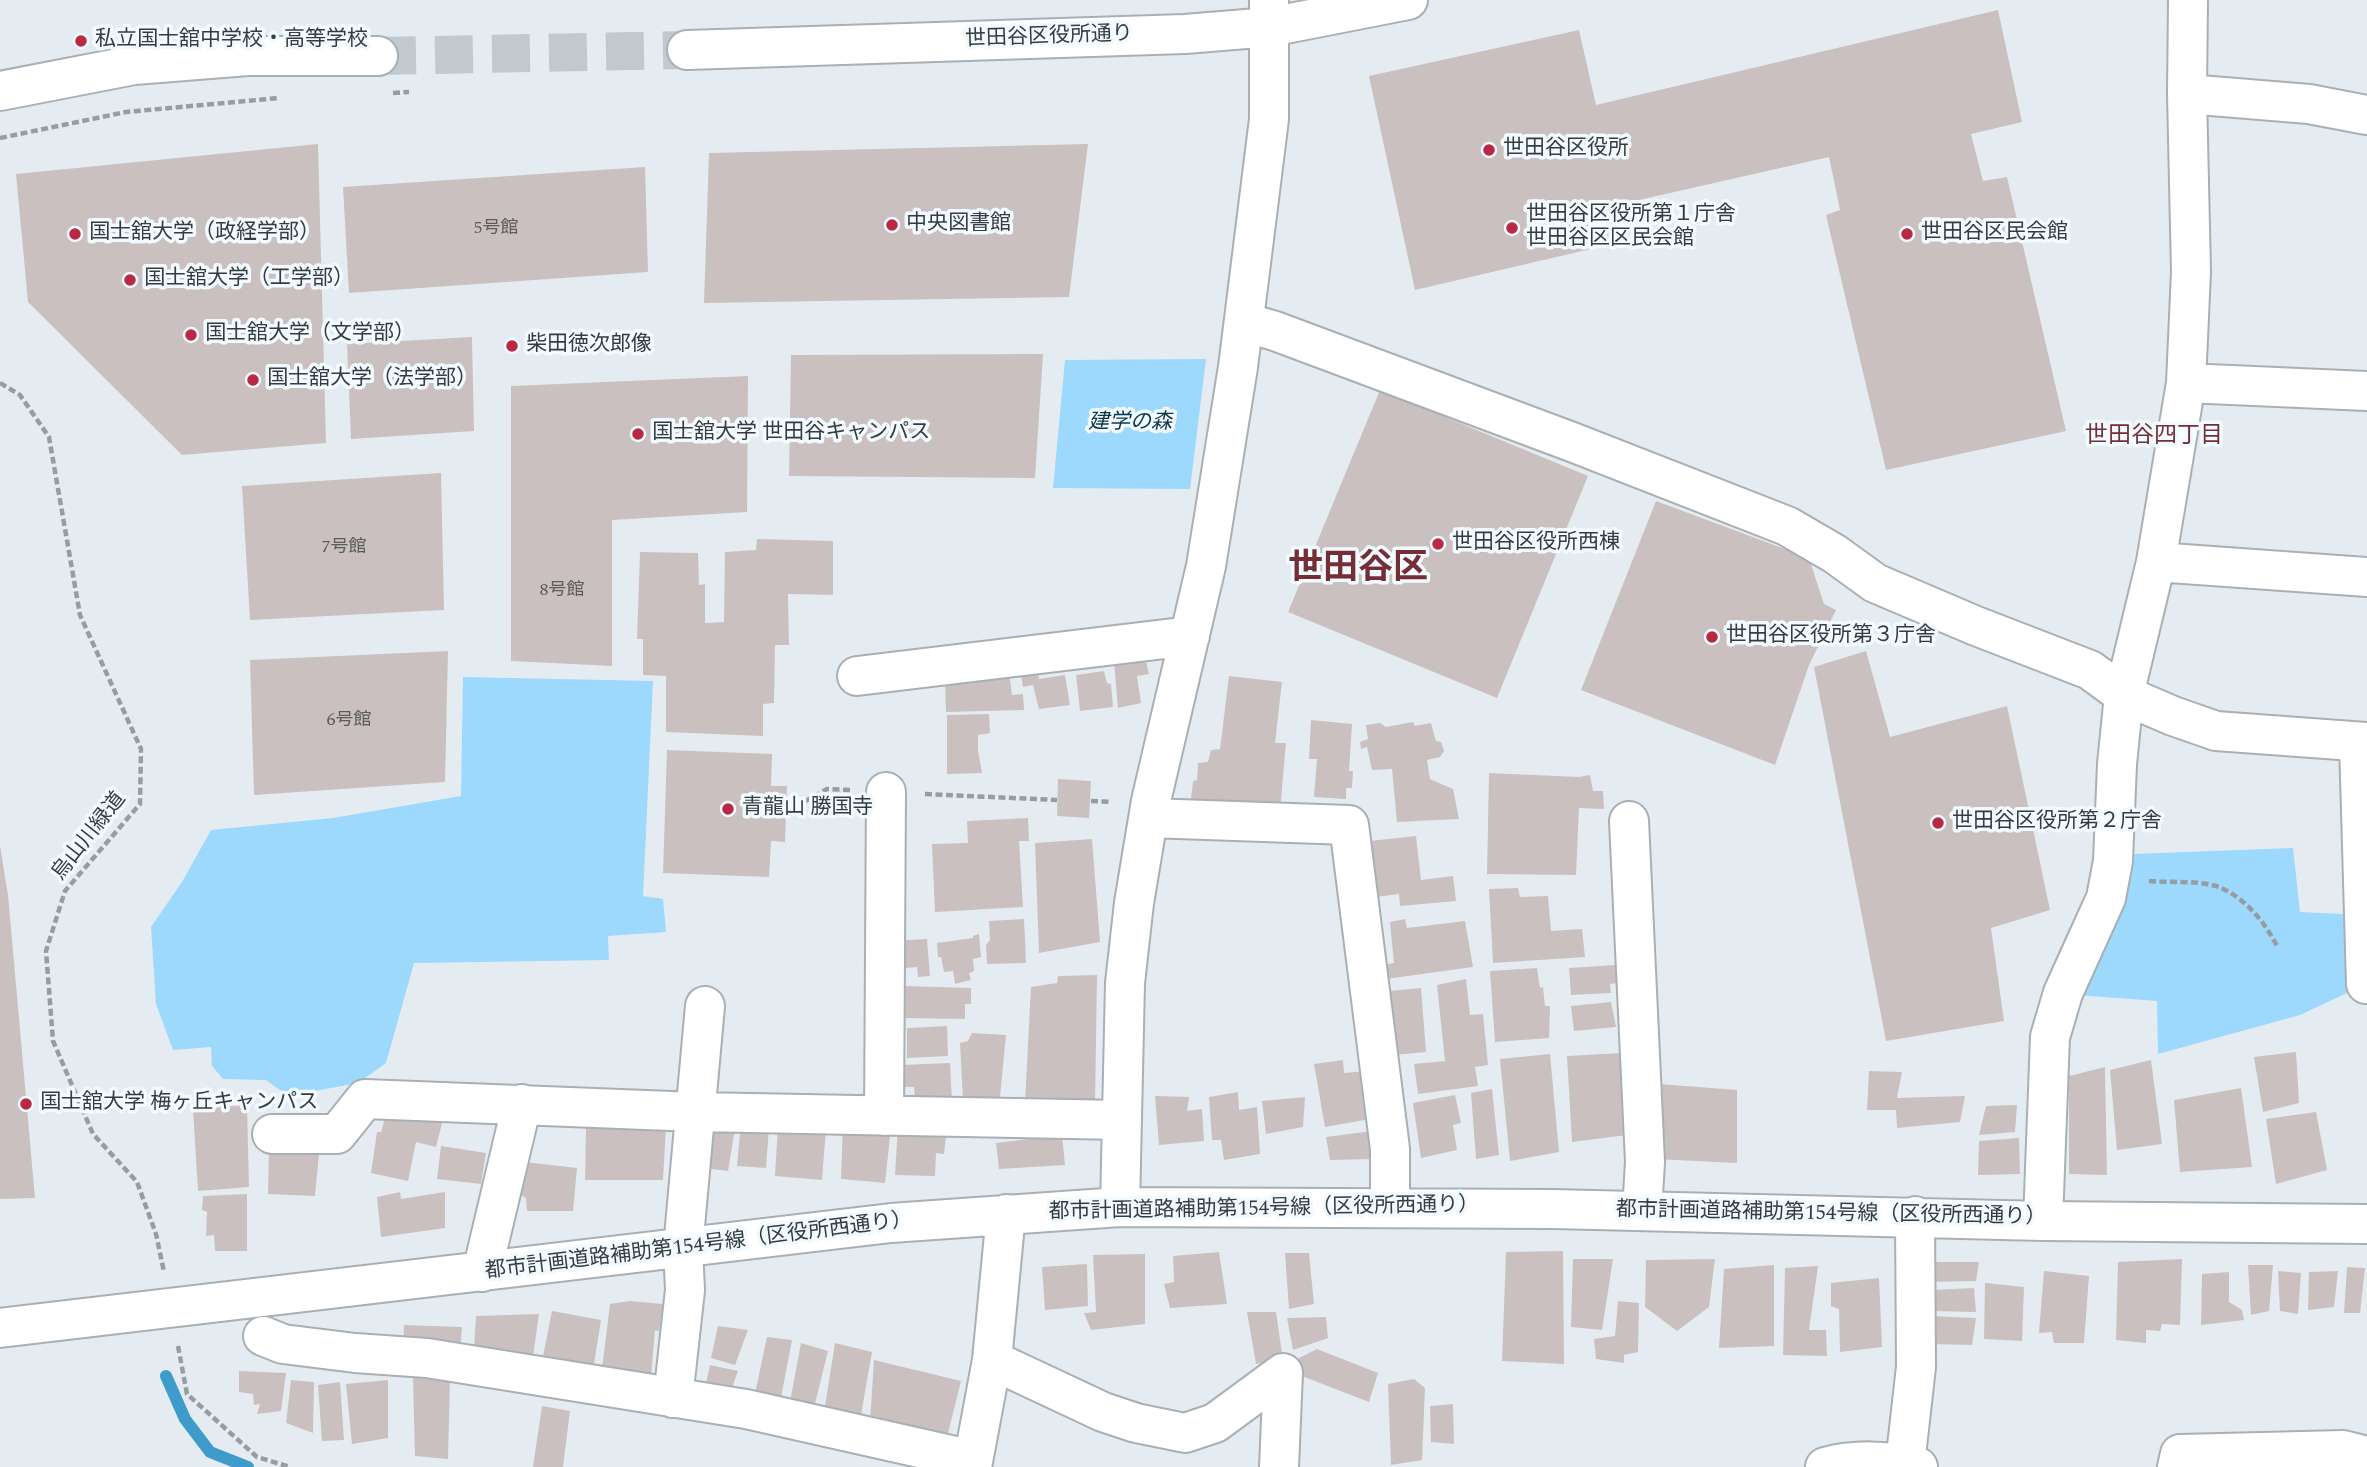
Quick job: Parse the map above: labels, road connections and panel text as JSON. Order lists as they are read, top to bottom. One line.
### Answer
{"streets":{"street":["世田谷区役所通り","都市計画道路補助第154号線（区役所西通り）"],"path":["烏山川緑道"]},"crossings":[["烏山川緑道","都市計画道路補助第154号線（区役所西通り）"]],"districts":["世田谷四丁目","世田谷区"],"parks":["建学の森"],"places":["私立国士舘中学校・高等学校","世田谷区役所","中央図書館","世田谷区役所第１庁舎 世田谷区区民会館","国士舘大学（政経学部）","世田谷区民会館","国士舘大学（工学部）","国士舘大学（文学部）","柴田徳次郎像","国士舘大学（法学部）","国士舘大学 世田谷キャンパス","世田谷区役所西棟","世田谷区役所第３庁舎","青龍山 勝国寺","世田谷区役所第２庁舎","国士舘大学 梅ヶ丘キャンパス"],"house_numbers":["5号館","7号館","8号館","6号館"]}
